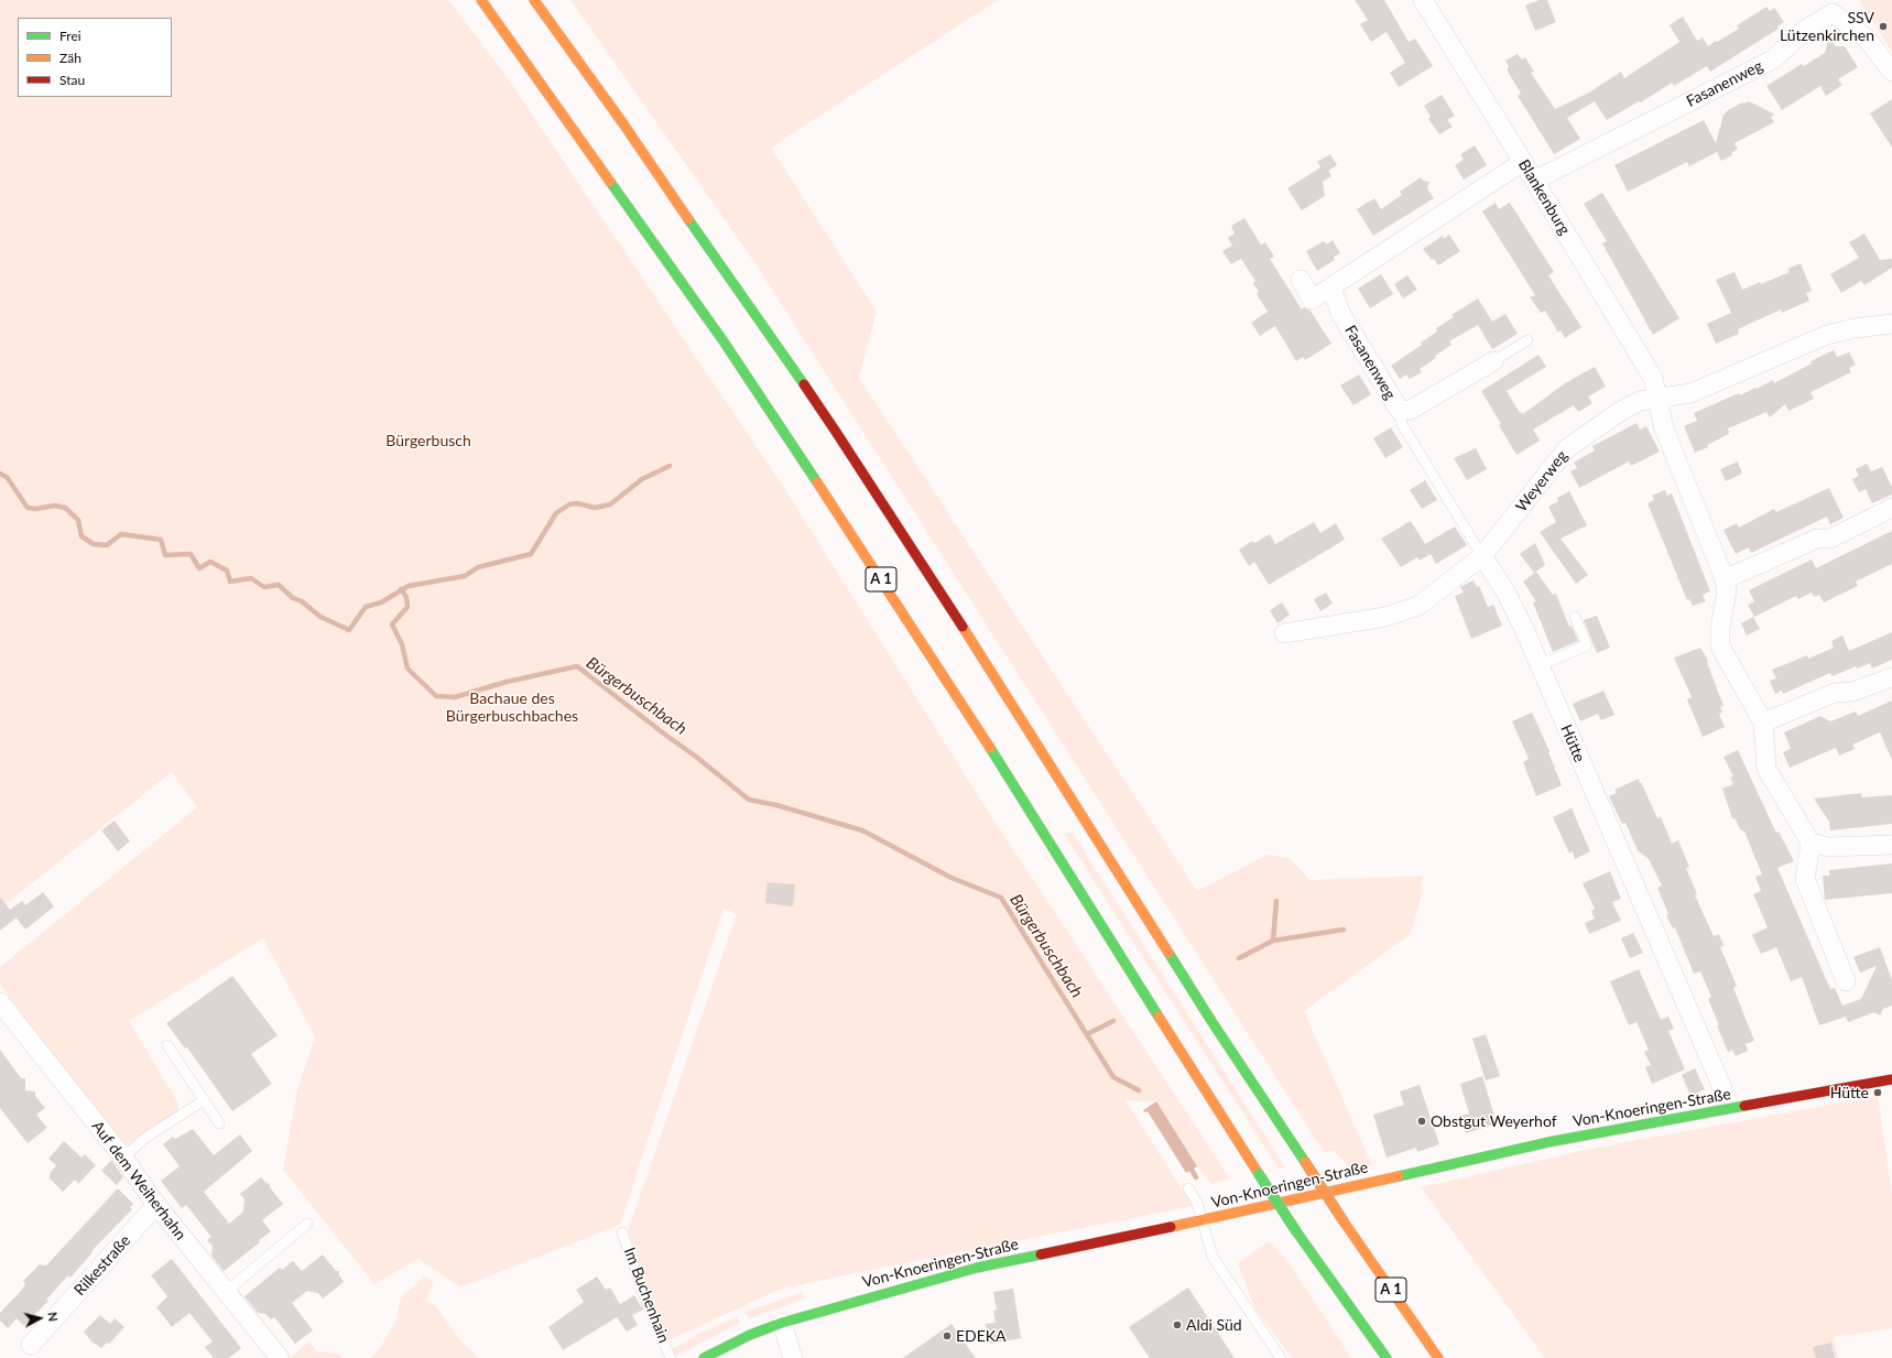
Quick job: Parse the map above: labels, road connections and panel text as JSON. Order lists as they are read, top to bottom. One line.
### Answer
{"streets":{"main road":["A 1","Von-Knoeringen-Straße"],"street":["Fasanenweg","Blankenburg","Weyerweg","Hütte","Auf dem Weiherhahn","Rilkestraße"],"lane":["Im Buchenhain"]},"crossings":[["Fasanenweg","Blankenburg"],["Fasanenweg","Hütte"],["Blankenburg","Weyerweg"],["Weyerweg","Hütte"],["Auf dem Weiherhahn","Rilkestraße"]],"water":["Bürgerbuschbach"],"parks":["Bürgerbusch","Bachaue des Bürgerbuschbaches"],"places":["SSV Lützenkirchen","Hütte","Obstgut Weyerhof","Aldi Süd","EDEKA"],"legend":["Frei","Zäh","Stau"],"north":"right"}
